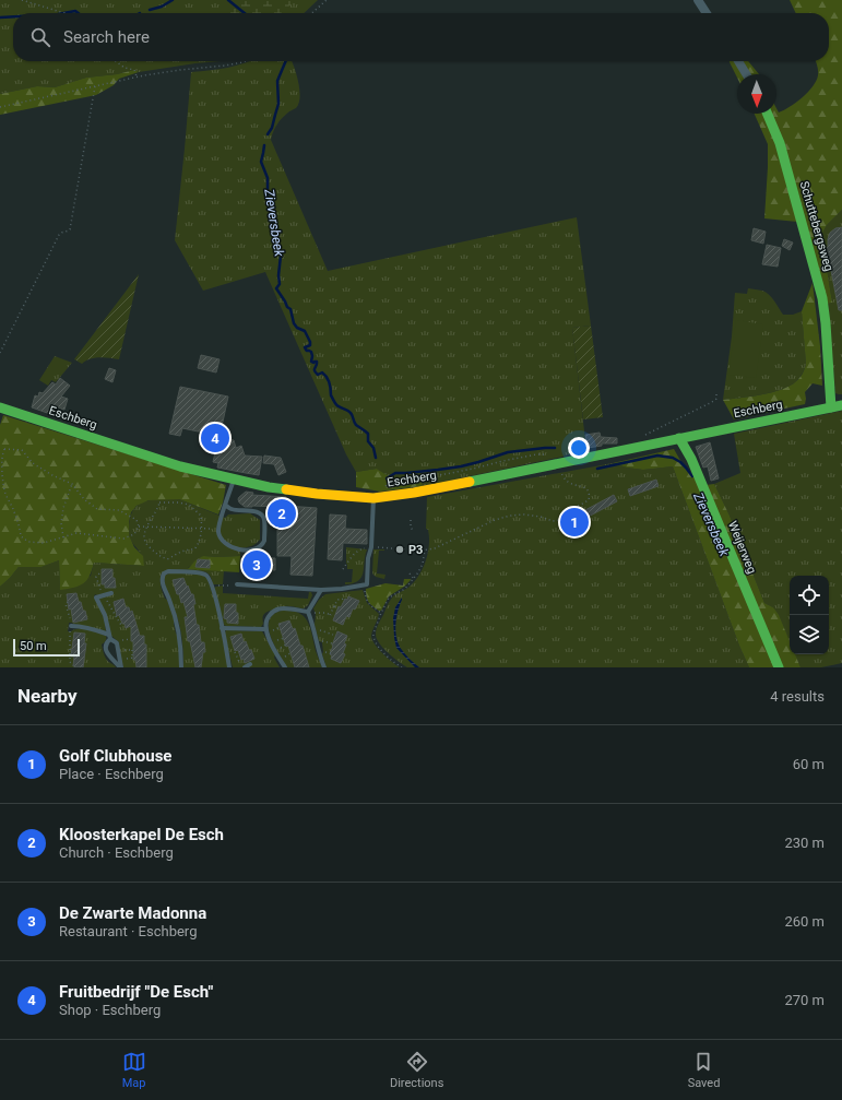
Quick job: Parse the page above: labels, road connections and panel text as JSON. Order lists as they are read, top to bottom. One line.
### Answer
{"streets":{"street":["Schuttebergsweg","Eschberg","Weijerweg"]},"crossings":[["Schuttebergsweg","Eschberg"],["Eschberg","Weijerweg"]],"water":["Zieversbeek"],"places":["P3"],"scale_bar":"50 m","north":"bottom","page":{"search":"Search here","pins":["4","2","1","3"],"scale":"50 m","heading":["Nearby","4 results"],"list":[{"mark":"1","name":"Golf Clubhouse","note":"Place · Eschberg","value":"60 m"},{"mark":"2","name":"Kloosterkapel De Esch","note":"Church · Eschberg","value":"230 m"},{"mark":"3","name":"De Zwarte Madonna","note":"Restaurant · Eschberg","value":"260 m"},{"mark":"4","name":"Fruitbedrijf \"De Esch\"","note":"Shop · Eschberg","value":"270 m"}],"nav":["Map","Directions","Saved"]}}
